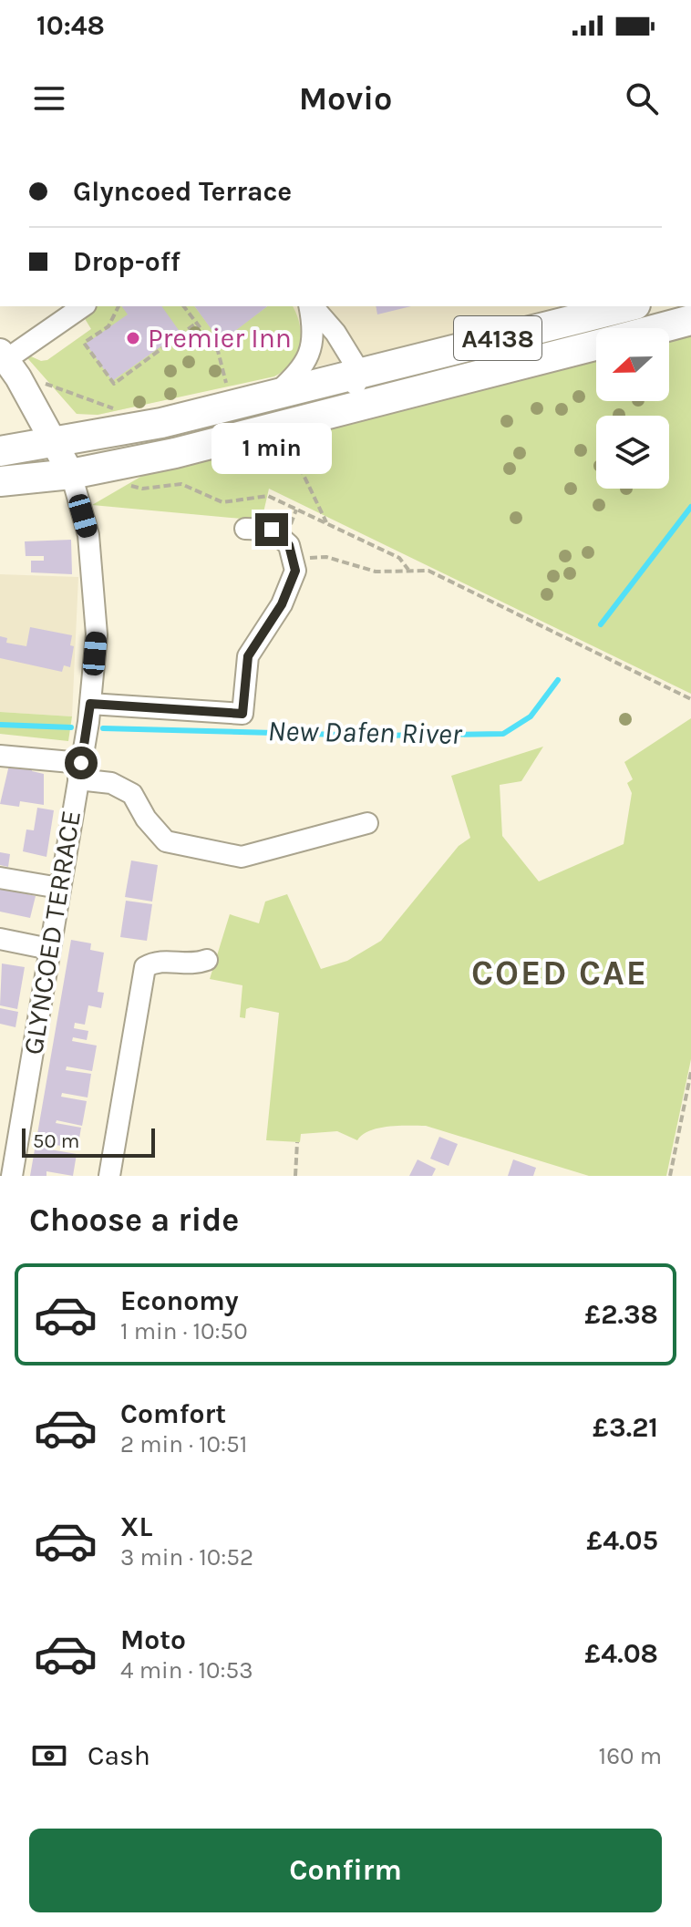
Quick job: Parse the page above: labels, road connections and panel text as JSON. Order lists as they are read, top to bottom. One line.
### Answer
{"streets":{"highway":["A4138"],"street":["GLYNCOED TERRACE"]},"crossings":[["A4138","GLYNCOED TERRACE"]],"districts":["COED CAE"],"water":["New Dafen River"],"places":["Premier Inn"],"scale_bar":"50 m","north":"left","page":{"status":"10:48","header":"Movio","banner":["Glyncoed Terrace","Drop-off"],"bubble":"1 min","scale":"50 m","heading":"Choose a ride","list":[{"name":"Economy","note":"1 min · 10:50","value":"£2.38"},{"name":"Comfort","note":"2 min · 10:51","value":"£3.21"},{"name":"XL","note":"3 min · 10:52","value":"£4.05"},{"name":"Moto","note":"4 min · 10:53","value":"£4.08"}],"pay":["Cash","160 m"],"buttons":"Confirm"}}
